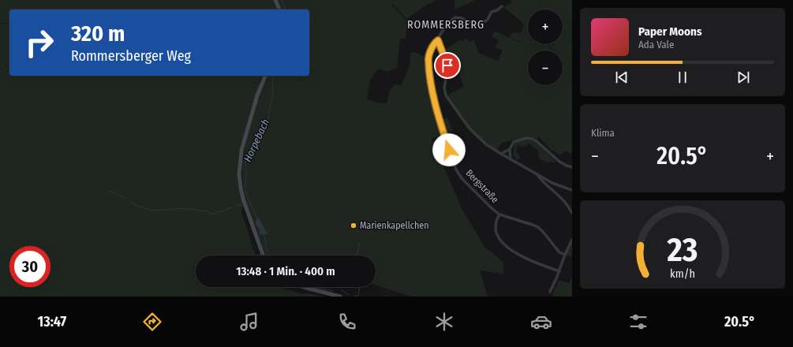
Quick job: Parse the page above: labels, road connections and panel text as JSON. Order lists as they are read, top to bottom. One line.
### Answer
{"streets":{"street":["Bergstraße"]},"districts":["ROMMERSBERG"],"water":["Horpebach"],"places":["Marienkapellchen"],"page":{"map_buttons":["+","−"],"turn":["320 m","Rommersberger Weg"],"song":["Paper Moons","Ada Vale"],"tile":"Klima","heat":["−","20.5°","+"],"limit":"30","trip":"13:48 · 1 Min. · 400 m","tabs":["13:47","20.5°"],"gauge":["23","km/h"]}}
